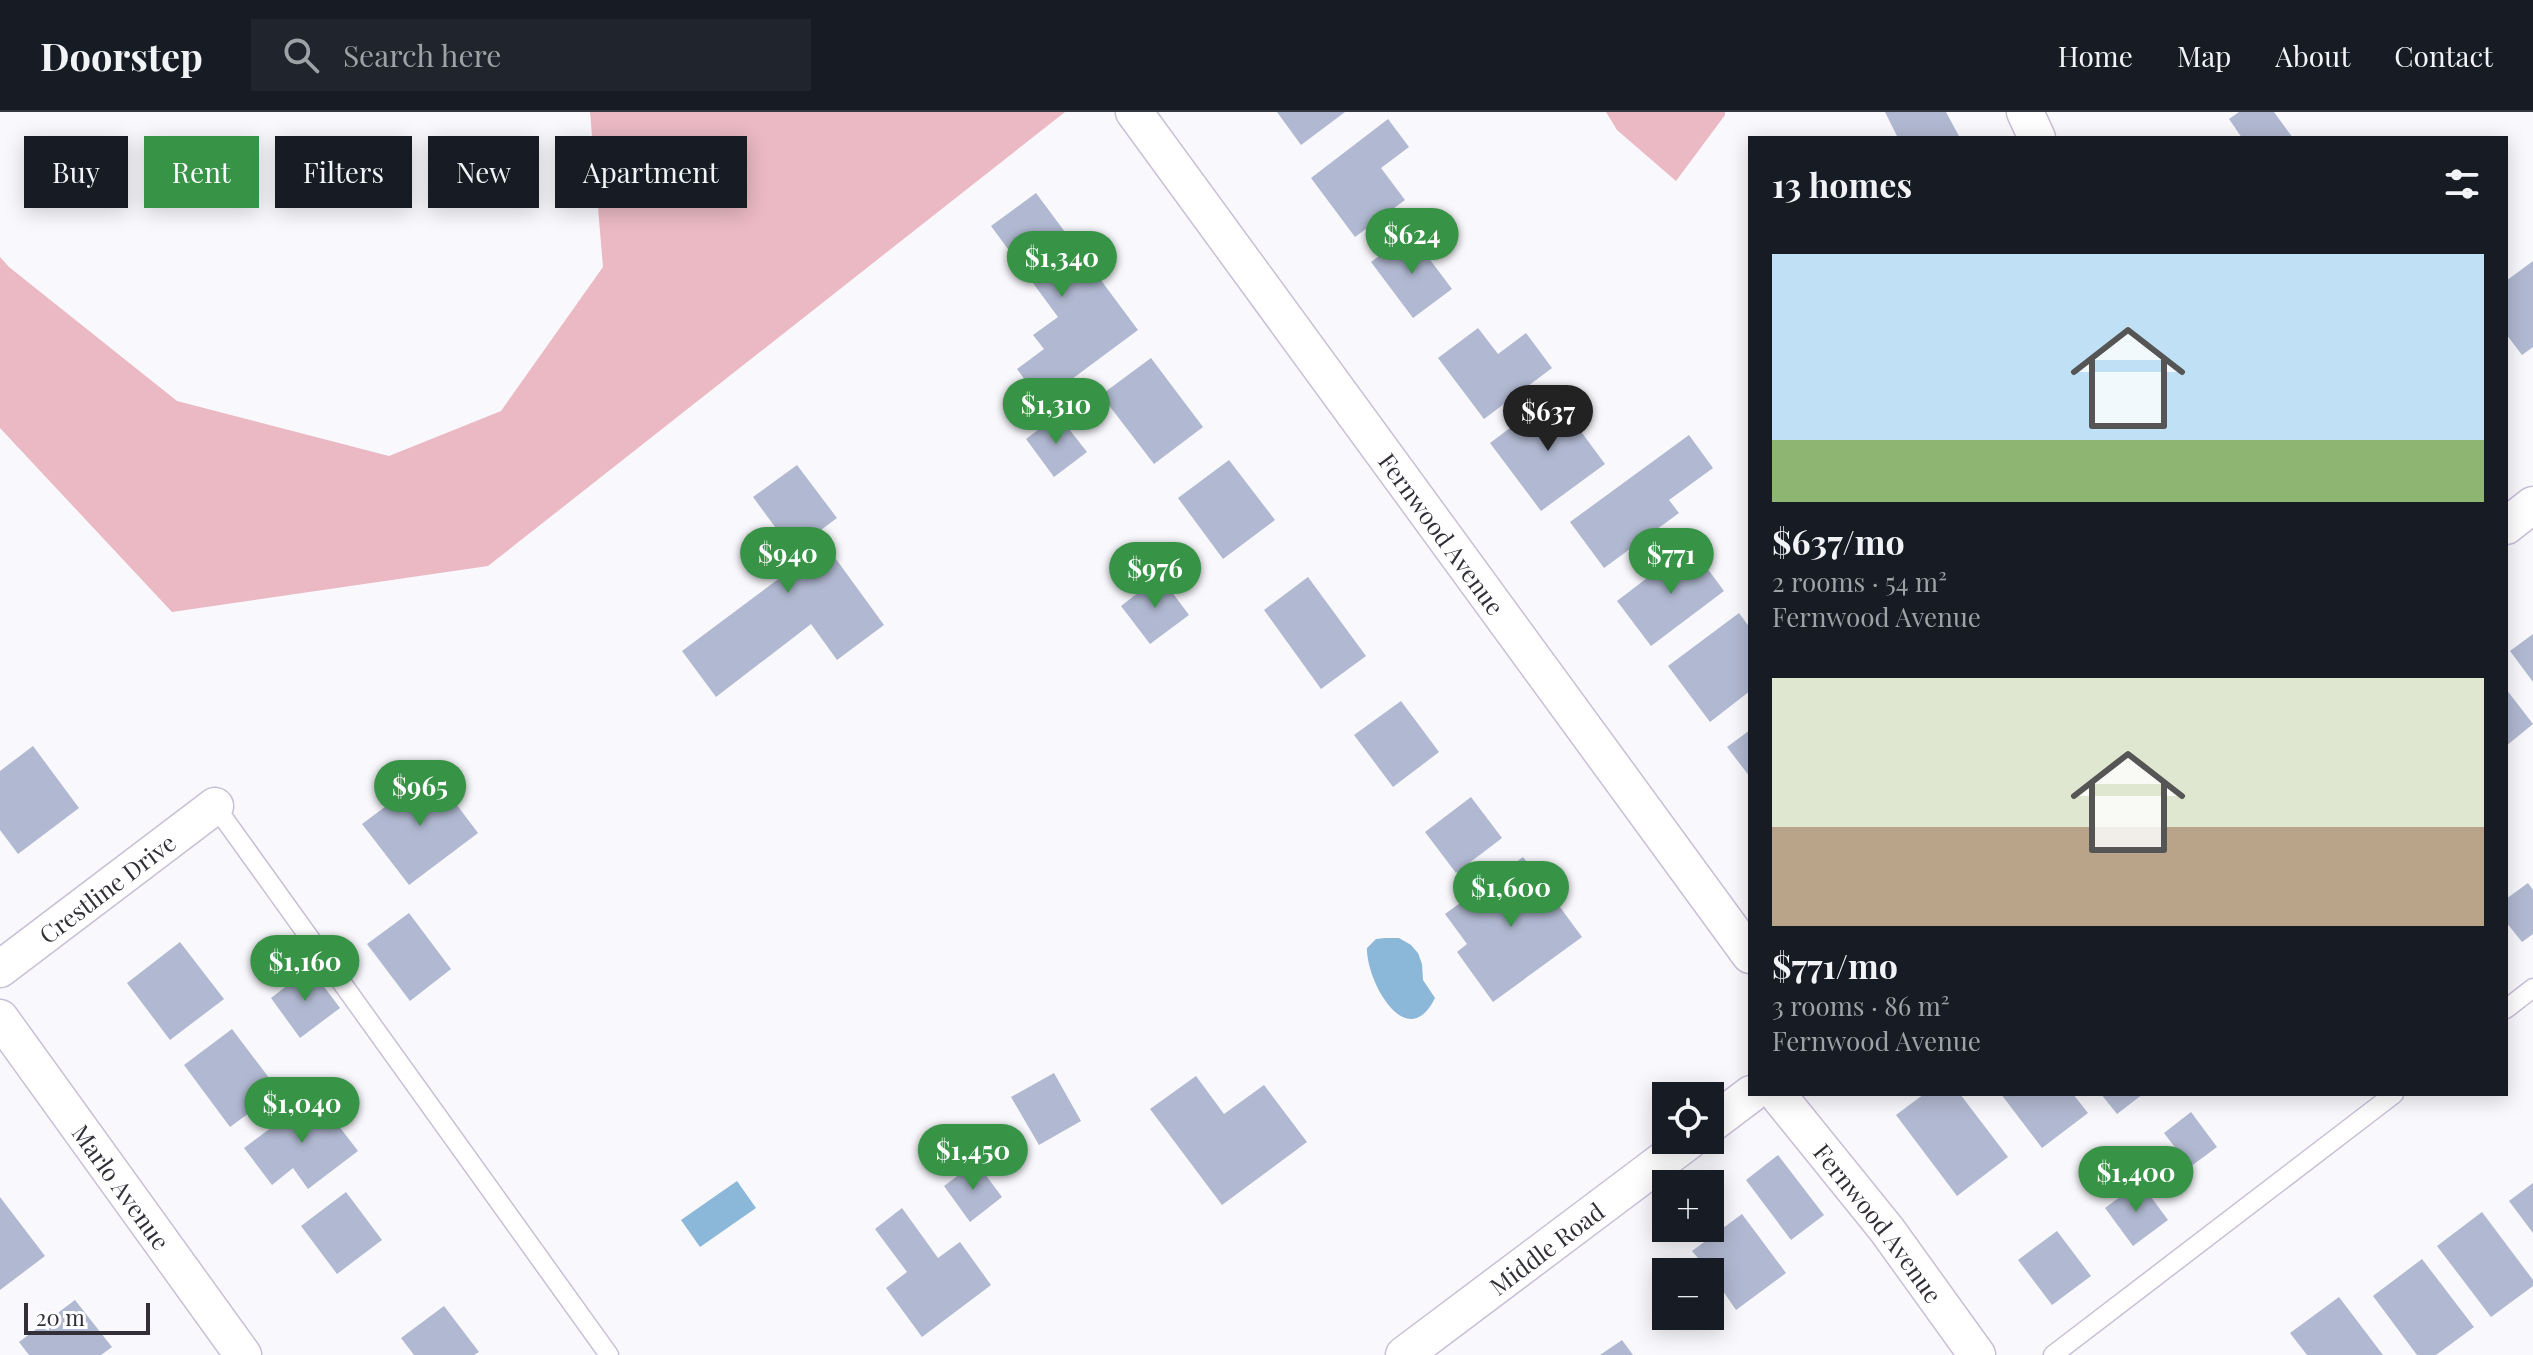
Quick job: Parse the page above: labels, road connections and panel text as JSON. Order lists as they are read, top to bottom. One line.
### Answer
{"streets":{"street":["Fernwood Avenue","Crestline Drive","Marlo Avenue","Middle Road"]},"scale_bar":"20 m","page":{"header":"Doorstep","search":"Search here","nav":["Home","Map","About","Contact"],"chip":["Buy","Rent","Filters","New","Apartment"],"heading":"13 homes","price":["$624","$1,340","$1,310","$637","$940","$771","$976","$965","$1,600","$1,160","$1,040","$1,450","$1,400"],"list":[{"name":"$637/mo","note":"2 rooms · 54 m² · Fernwood Avenue"},{"name":"$771/mo","note":"3 rooms · 86 m² · Fernwood Avenue"}],"map_buttons":["+","−"],"scale":"20 m"}}
